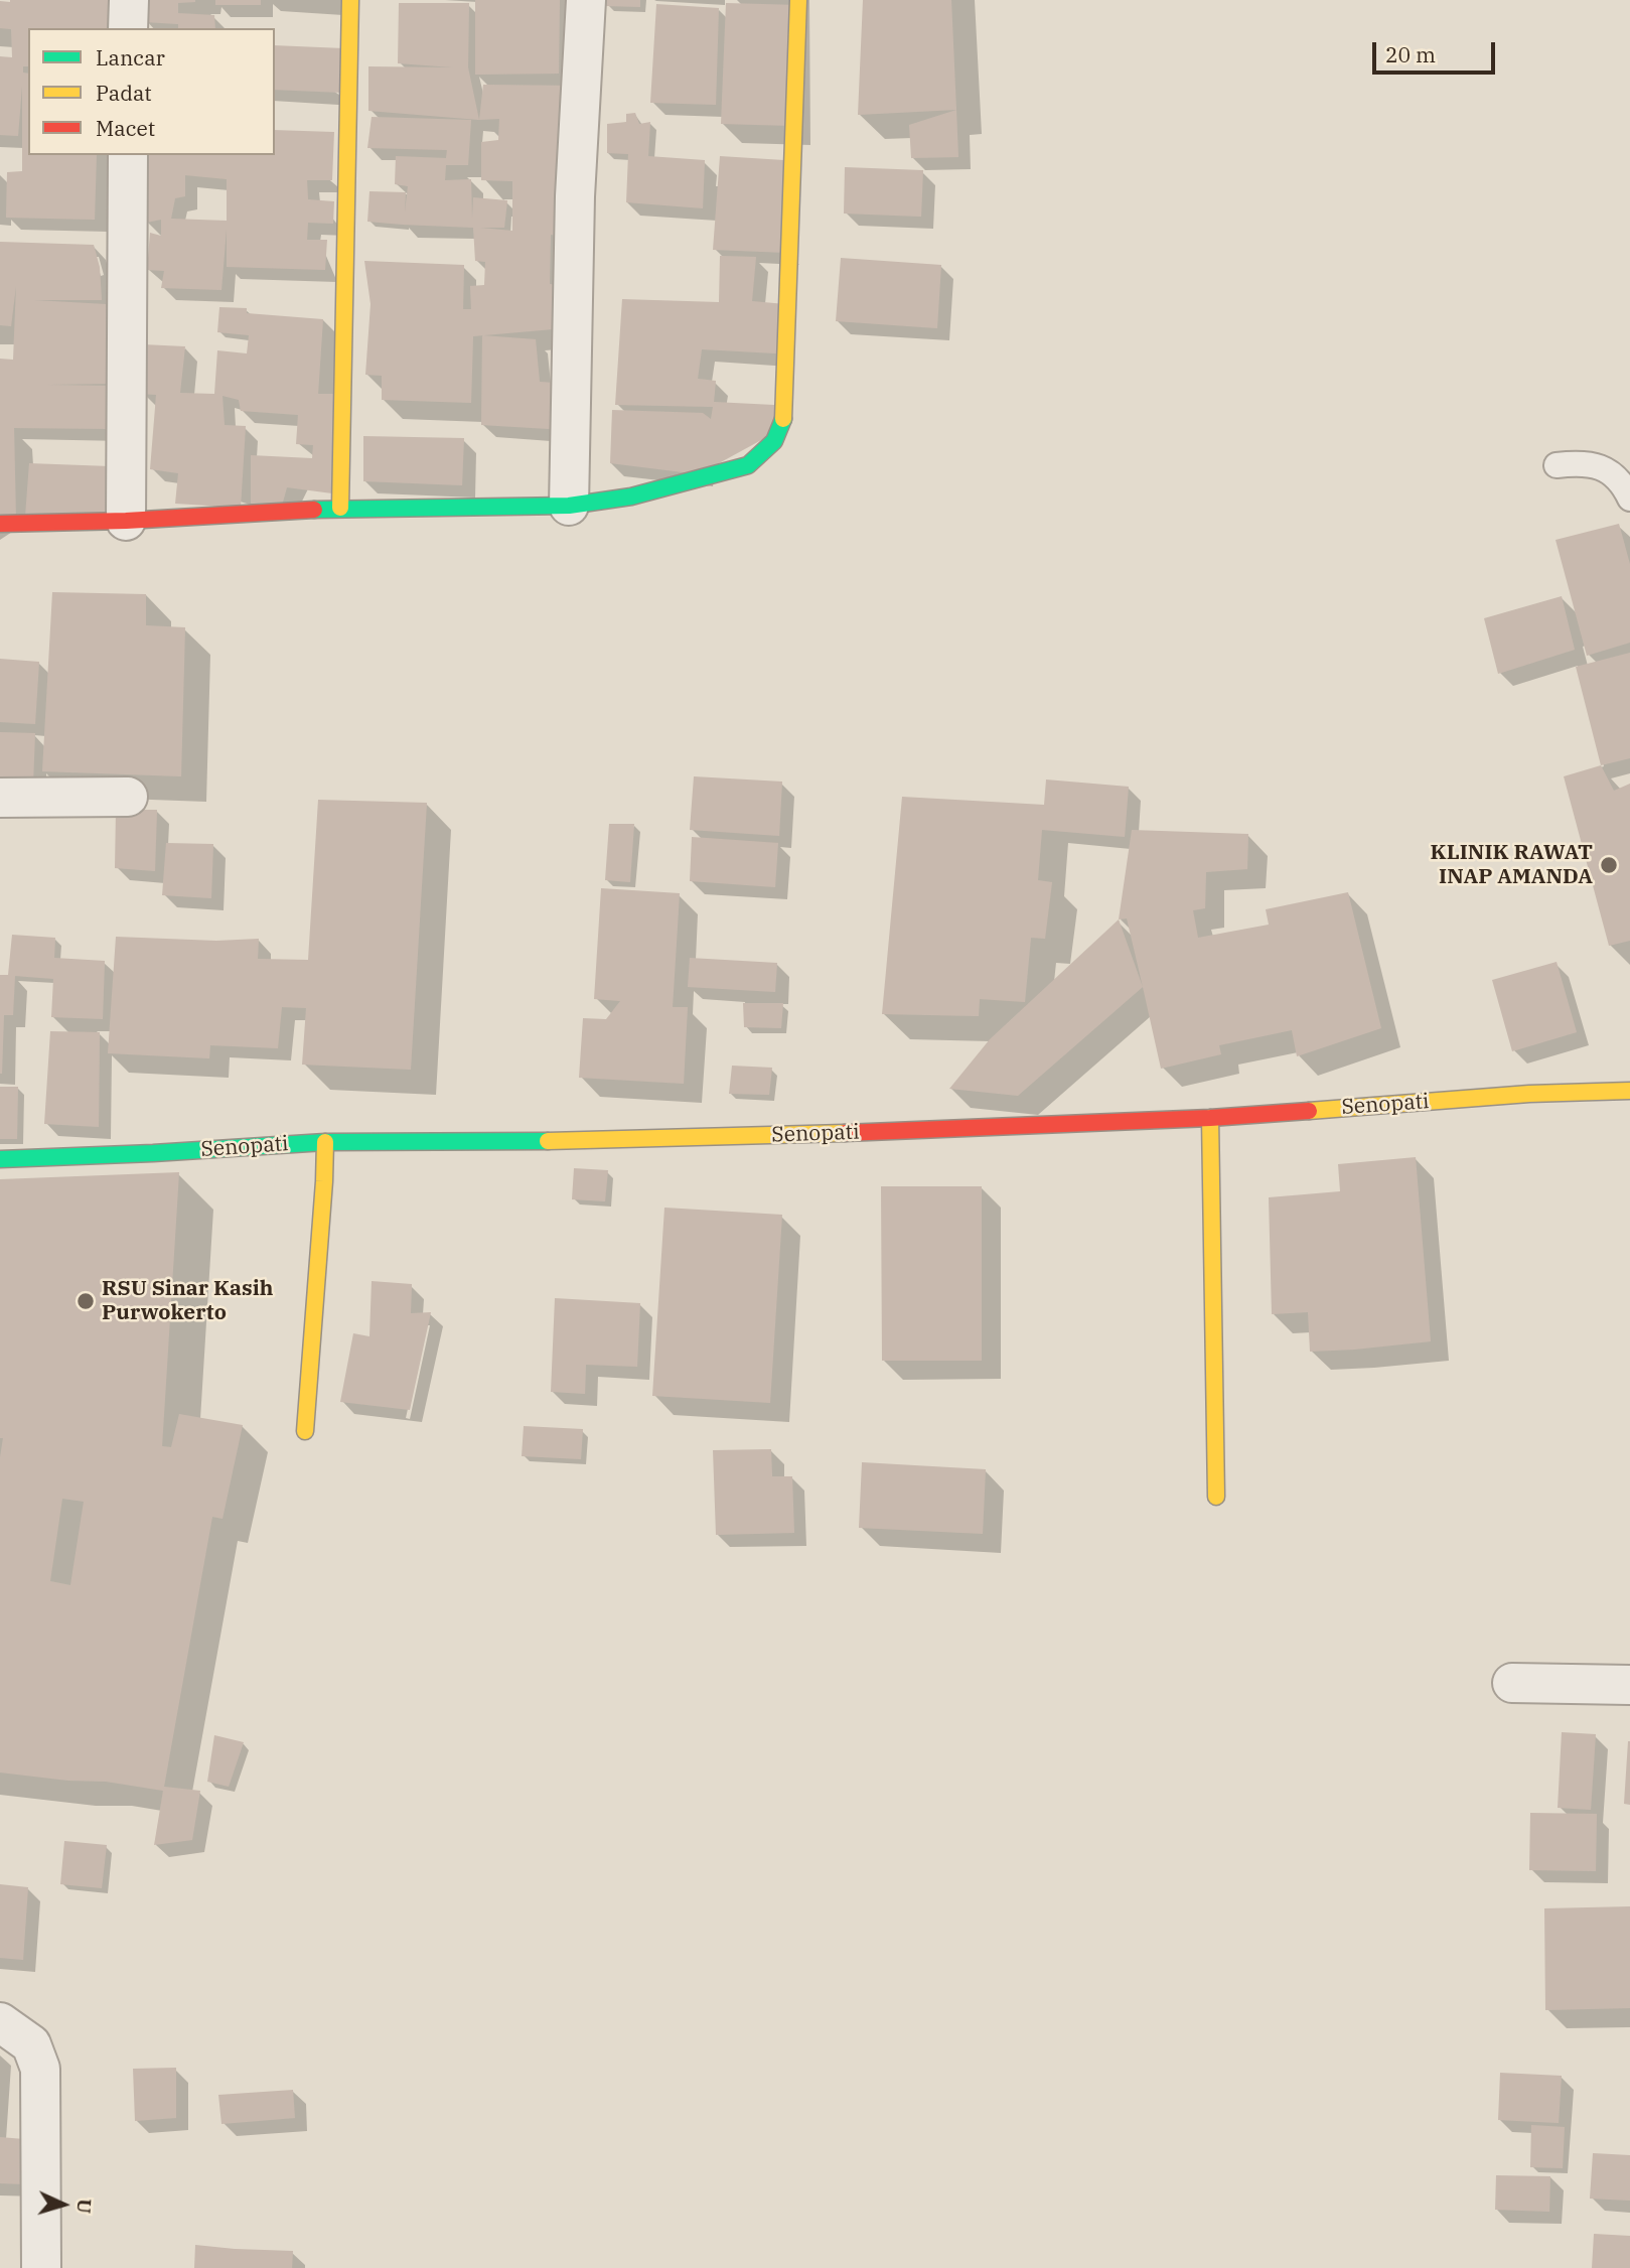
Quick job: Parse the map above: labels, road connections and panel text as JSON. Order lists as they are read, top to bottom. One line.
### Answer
{"streets":{"street":["Senopati"]},"places":["KLINIK RAWAT INAP AMANDA","RSU Sinar Kasih Purwokerto"],"legend":["Lancar","Padat","Macet"],"scale_bar":"20 m","north":"right"}
